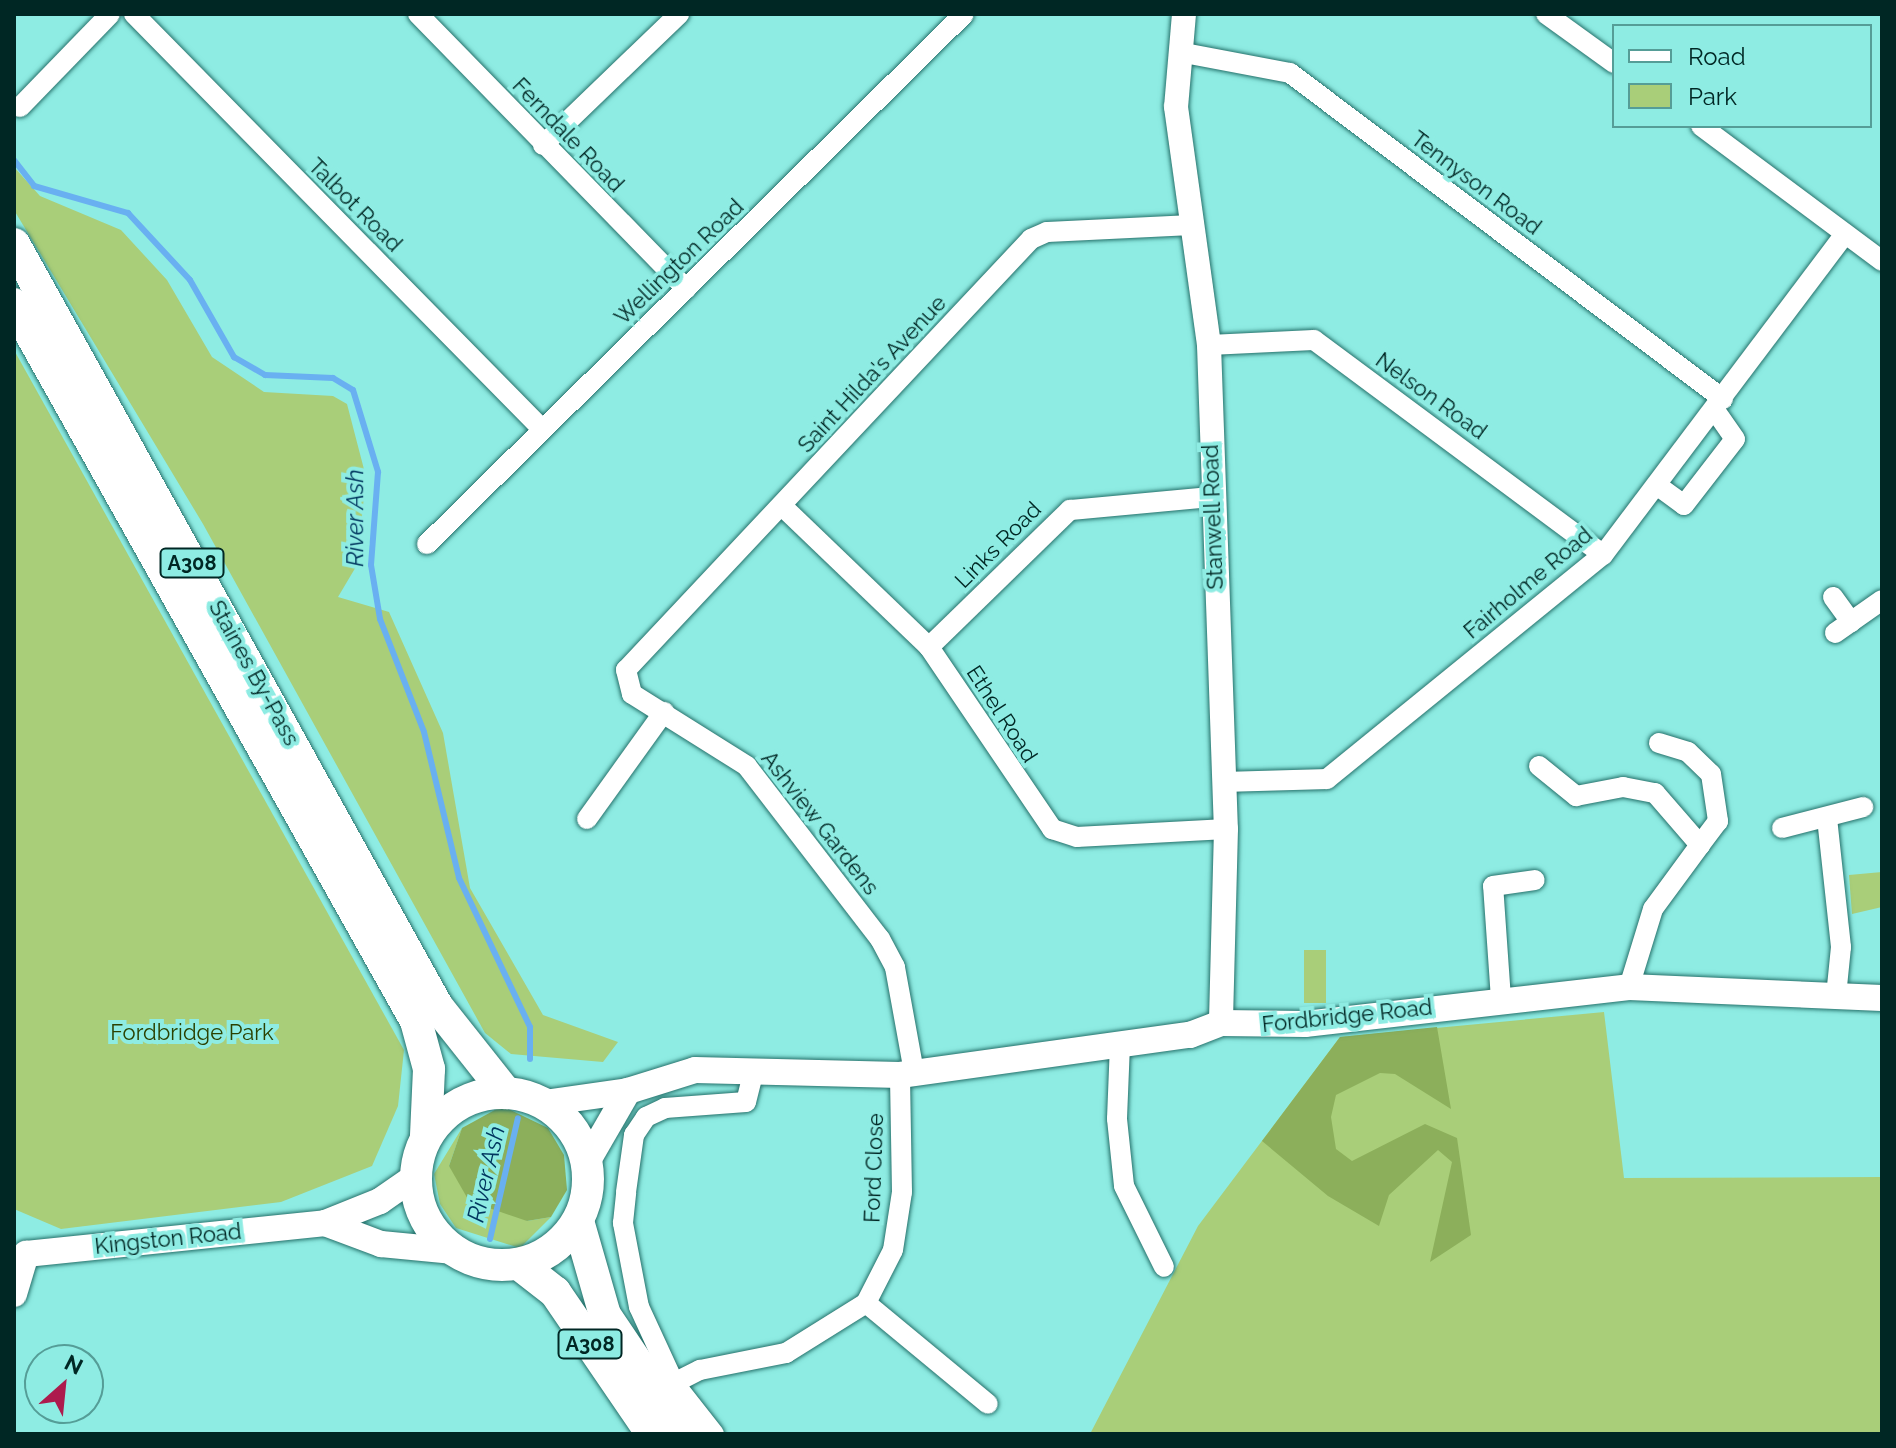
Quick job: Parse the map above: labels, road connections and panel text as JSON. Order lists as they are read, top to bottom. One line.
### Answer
{"streets":{"highway":["A308","Staines By-Pass"],"main road":["Fordbridge Road","Kingston Road"],"street":["Ferndale Road","Tennyson Road","Talbot Road","Wellington Road","Saint Hilda's Avenue","Nelson Road","Stanwell Road","Links Road","Fairholme Road","Ethel Road","Ashview Gardens","Ford Close"]},"crossings":[["Ferndale Road","Wellington Road"],["Tennyson Road","Stanwell Road"],["Tennyson Road","Fairholme Road"],["Talbot Road","Wellington Road"],["Saint Hilda's Avenue","Stanwell Road"],["Saint Hilda's Avenue","Ethel Road"],["Saint Hilda's Avenue","Ashview Gardens"],["Nelson Road","Stanwell Road"],["Nelson Road","Fairholme Road"],["Stanwell Road","Links Road"],["Stanwell Road","Fairholme Road"],["Stanwell Road","Ethel Road"],["Stanwell Road","Fordbridge Road"],["Links Road","Ethel Road"],["A308","Staines By-Pass"],["A308","Fordbridge Road"],["A308","Kingston Road"],["Staines By-Pass","Fordbridge Road"],["Staines By-Pass","Kingston Road"],["Ashview Gardens","Fordbridge Road"],["Ashview Gardens","Ford Close"],["Fordbridge Road","Ford Close"],["Fordbridge Road","Kingston Road"]],"water":["River Ash"],"parks":["Fordbridge Park"],"legend":["Road","Park"],"north":"top right"}
